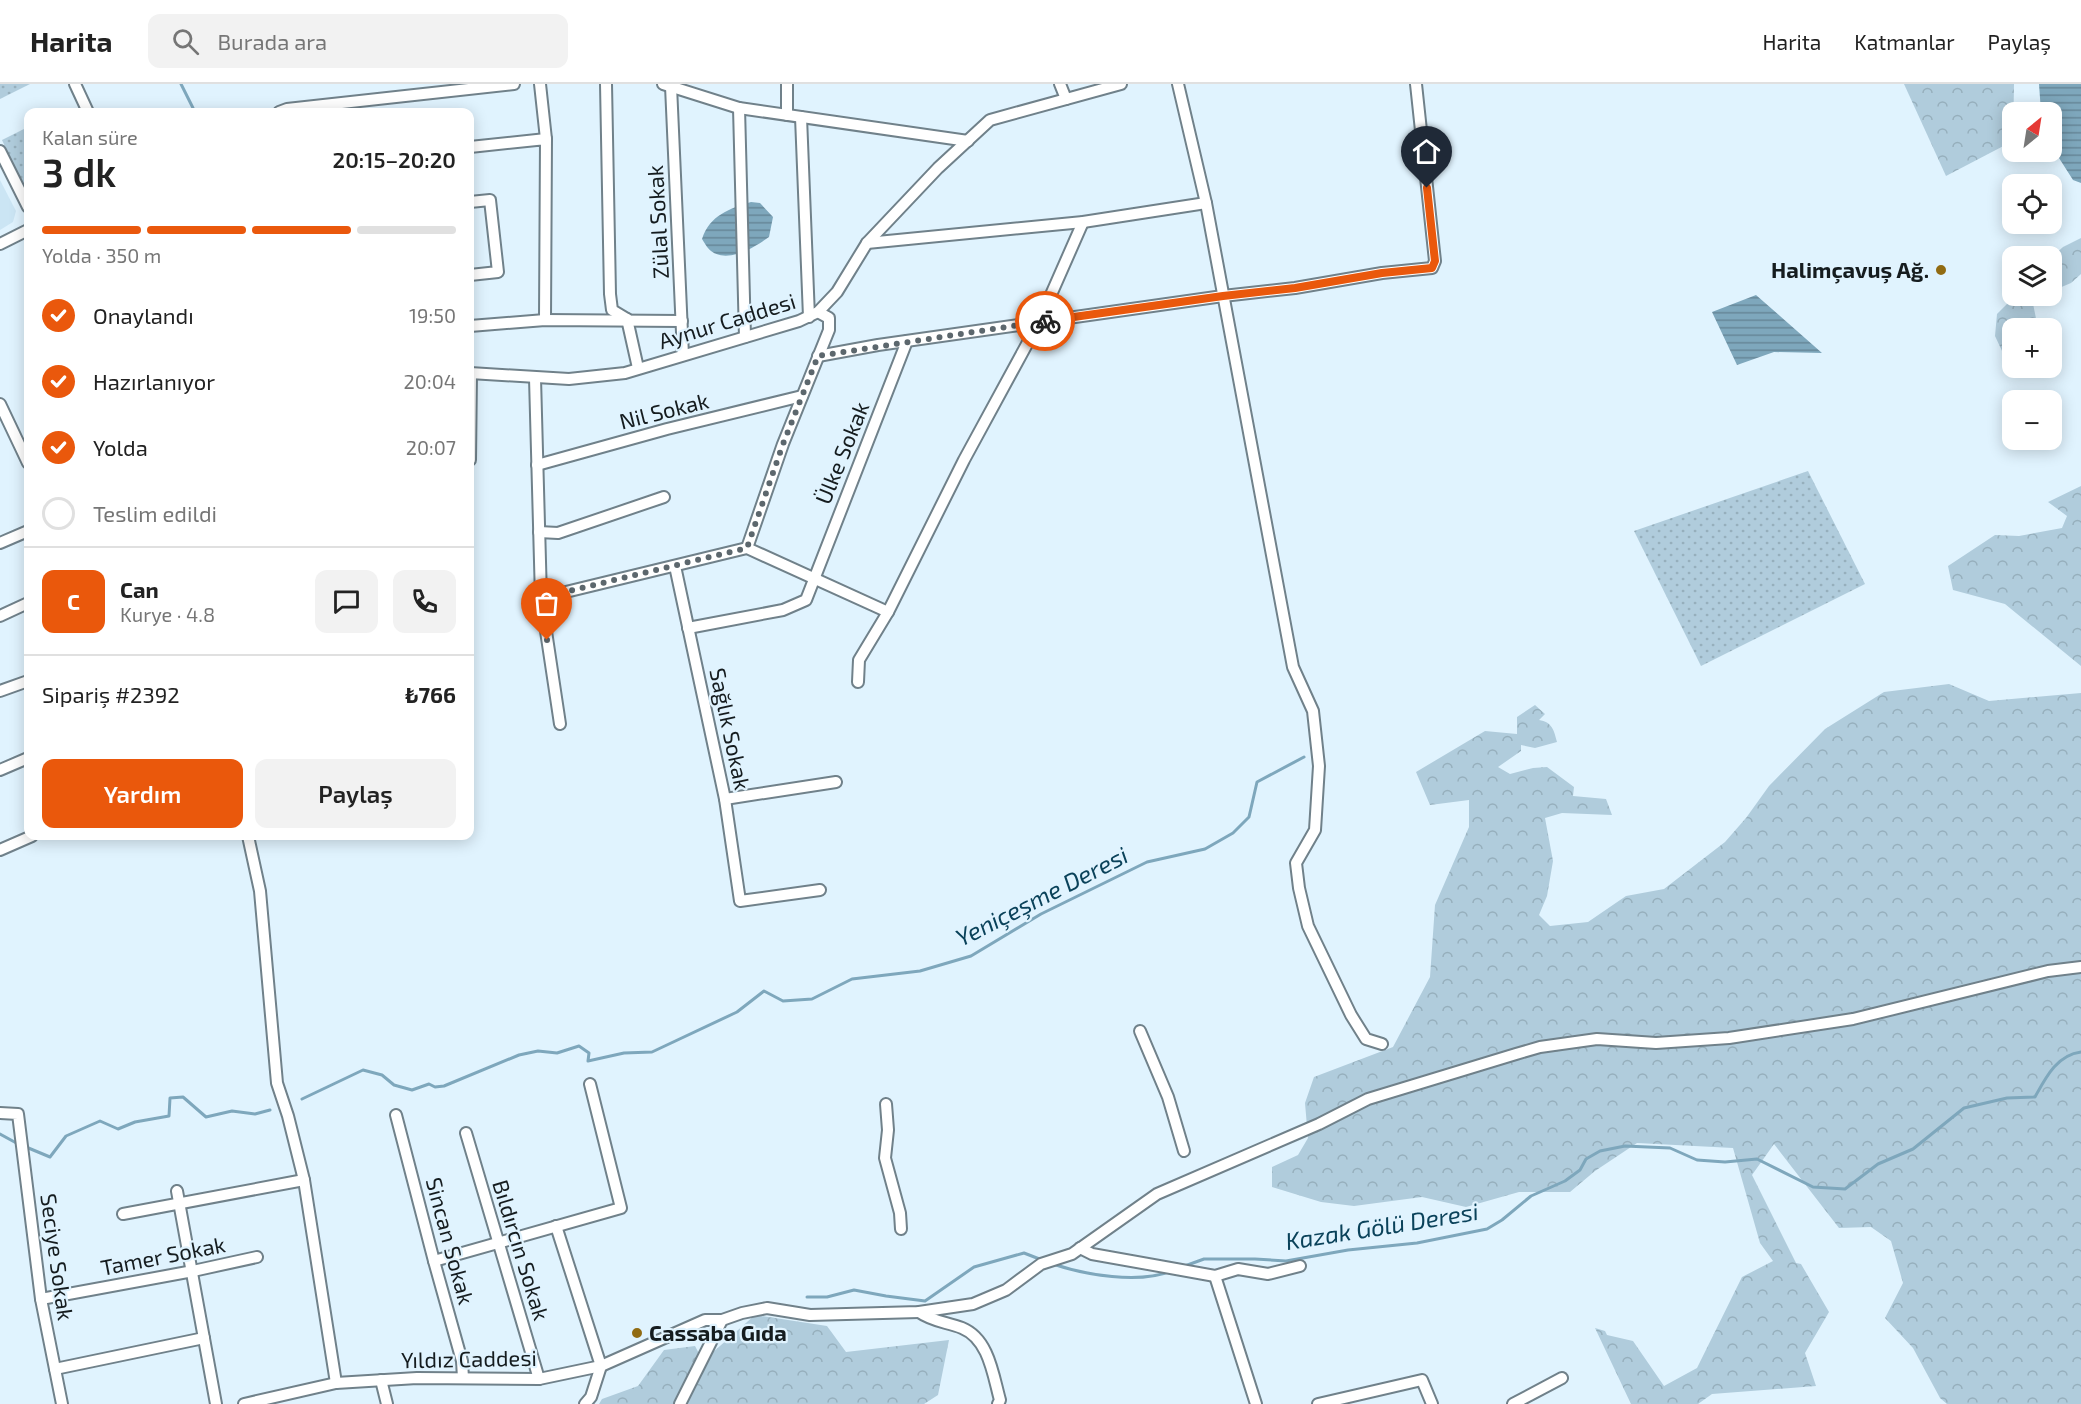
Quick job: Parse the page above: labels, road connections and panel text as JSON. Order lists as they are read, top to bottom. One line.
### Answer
{"streets":{"street":["Zülal Sokak","Aynur Caddesi","Nil Sokak","Ülke Sokak","Sağlık Sokak","Sincan Sokak","Bıldırcın Sokak","Tamer Sokak","Seciye Sokak","Yıldız Caddesi"]},"crossings":[["Zülal Sokak","Aynur Caddesi"],["Ülke Sokak","Sağlık Sokak"],["Sincan Sokak","Yıldız Caddesi"],["Bıldırcın Sokak","Yıldız Caddesi"],["Tamer Sokak","Seciye Sokak"]],"water":["Yeniçeşme Deresi","Kazak Gölü Deresi"],"places":["Halimçavuş Ağ.","Cassaba Gıda"],"north":"top right","page":{"header":"Harita","search":"Burada ara","nav":["Harita","Katmanlar","Paylaş"],"map_buttons":["+","−"],"heading":["3 dk","Kalan süre","20:15–20:20"],"panel":["Can","Kurye · 4.8","Sipariş #2392","₺766"],"bar":"Yolda · 350 m","list":[["Onaylandı","19:50"],["Hazırlanıyor","20:04"],["Yolda","20:07"],"Teslim edildi"],"round":"C","buttons":["Yardım","Paylaş"]}}
